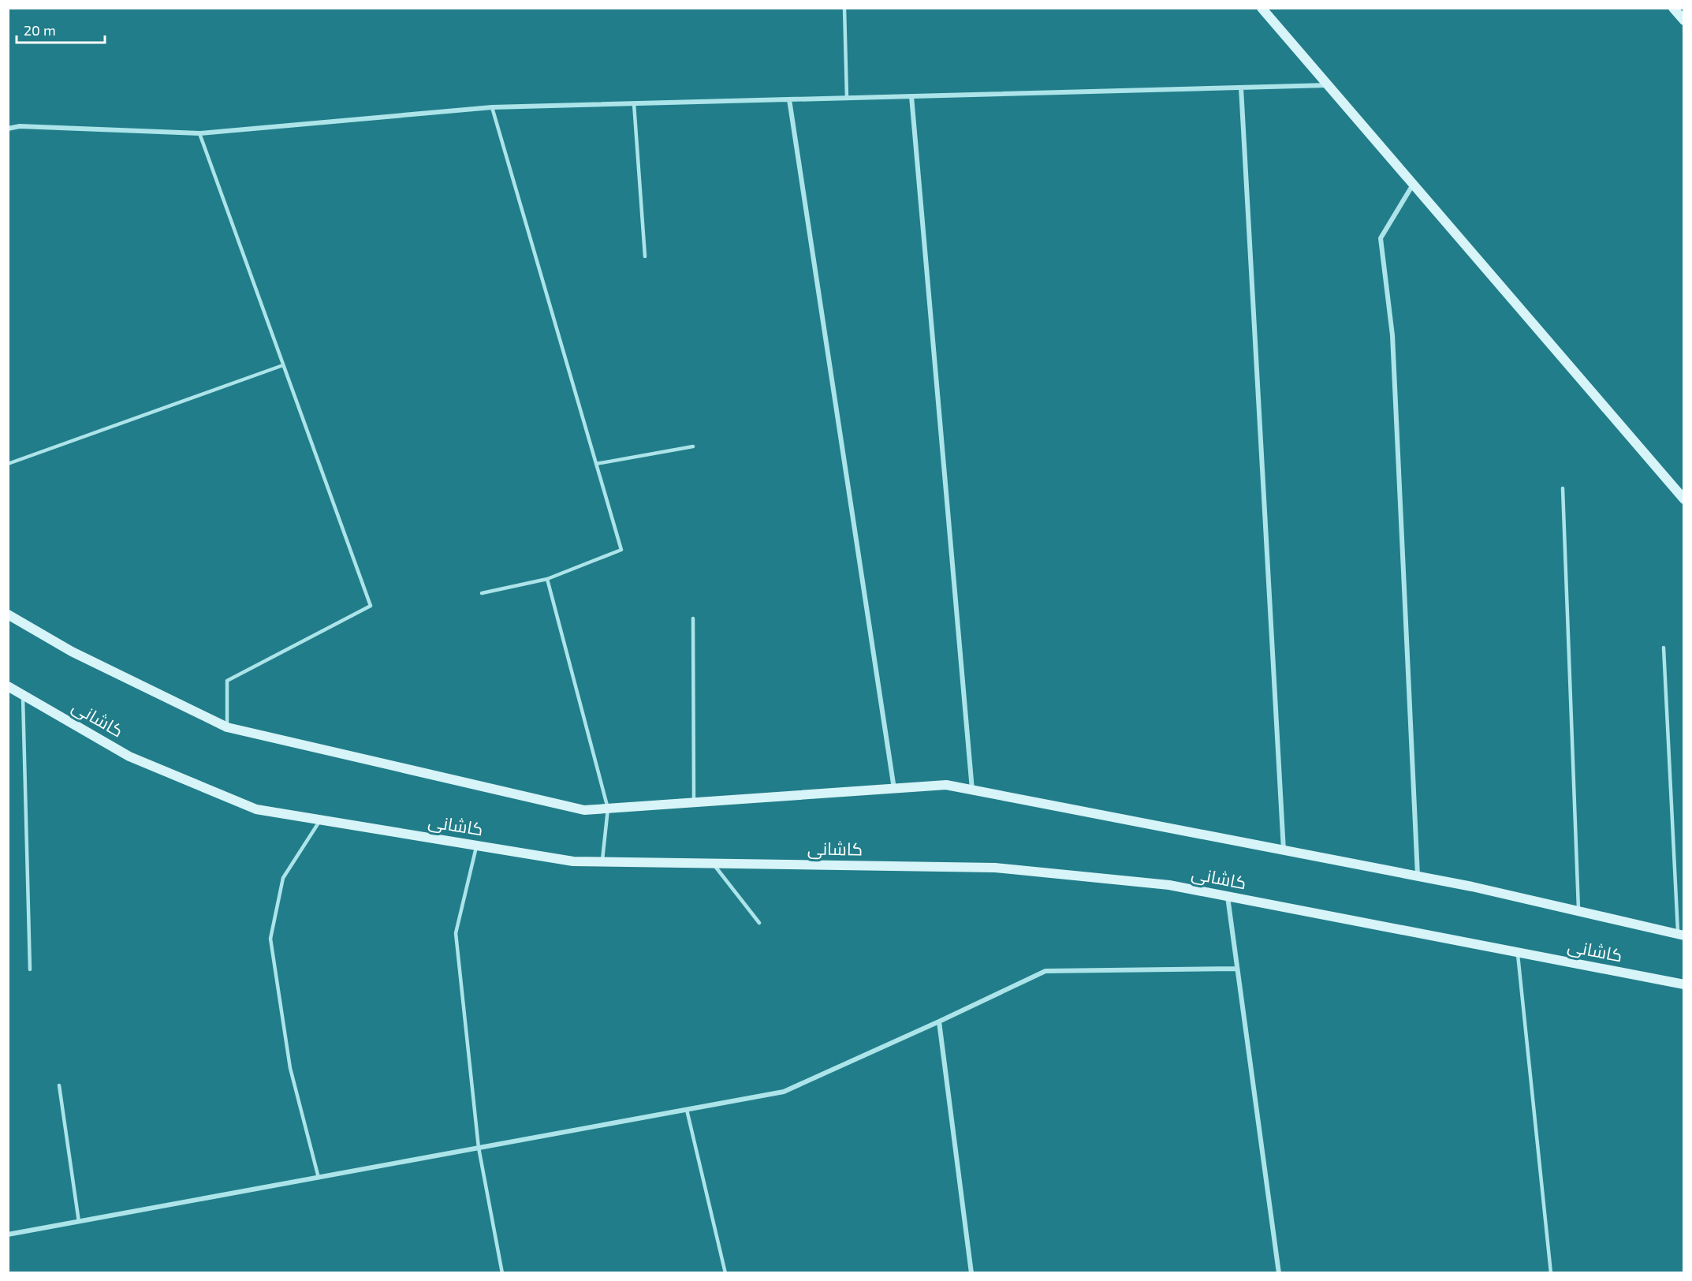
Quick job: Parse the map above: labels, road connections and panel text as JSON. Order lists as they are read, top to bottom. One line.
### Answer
{"streets":{"street":["کاشانی"]},"scale_bar":"20 m"}
